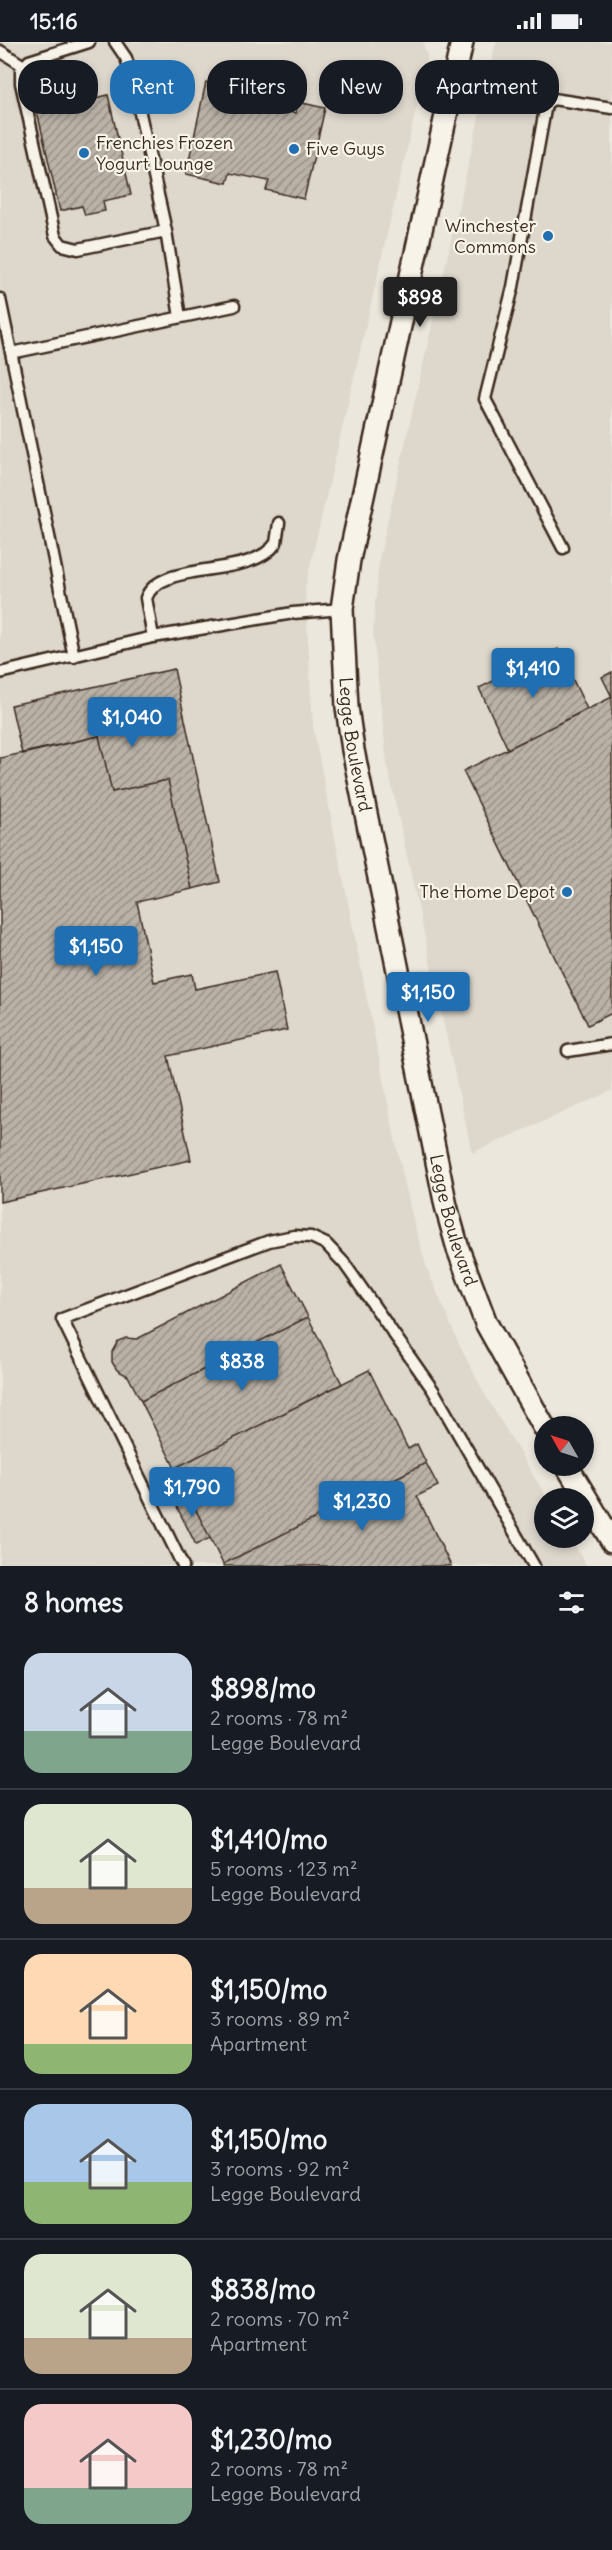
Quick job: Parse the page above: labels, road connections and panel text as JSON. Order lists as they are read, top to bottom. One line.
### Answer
{"streets":{"street":["Legge Boulevard"]},"places":["Five Guys","Frenchies Frozen Yogurt Lounge","Winchester Commons","The Home Depot"],"north":"top left","page":{"status":"15:16","chip":["Buy","Rent","Filters","New","Apartment"],"price":["$898","$1,410","$1,040","$1,150","$1,150","$838","$1,790","$1,230"],"heading":"8 homes","list":[{"name":"$898/mo","note":"2 rooms · 78 m² · Legge Boulevard"},{"name":"$1,410/mo","note":"5 rooms · 123 m² · Legge Boulevard"},{"name":"$1,150/mo","note":"3 rooms · 89 m² · Apartment"},{"name":"$1,150/mo","note":"3 rooms · 92 m² · Legge Boulevard"},{"name":"$838/mo","note":"2 rooms · 70 m² · Apartment"},{"name":"$1,230/mo","note":"2 rooms · 78 m² · Legge Boulevard"}]}}
